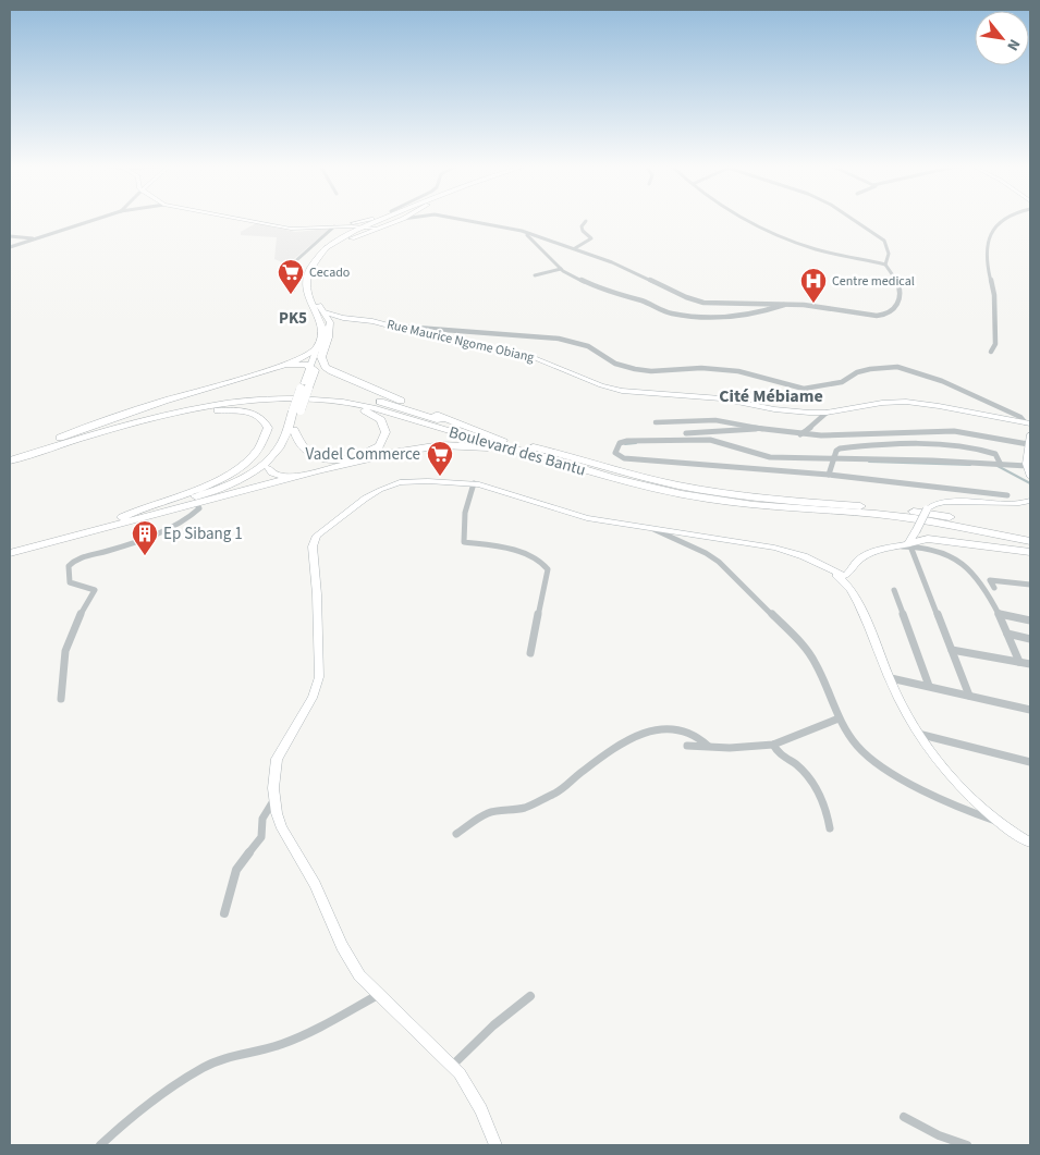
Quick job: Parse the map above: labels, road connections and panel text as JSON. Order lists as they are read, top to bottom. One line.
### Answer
{"streets":{"highway":["Boulevard des Bantu"],"street":["Rue Maurice Ngome Obiang"]},"districts":["PK5","Cité Mébiame"],"places":{"supermarket":["Cecado","Vadel Commerce"],"hospital":["Centre medical"],"building":["Ep Sibang 1"]},"north":"bottom right"}
